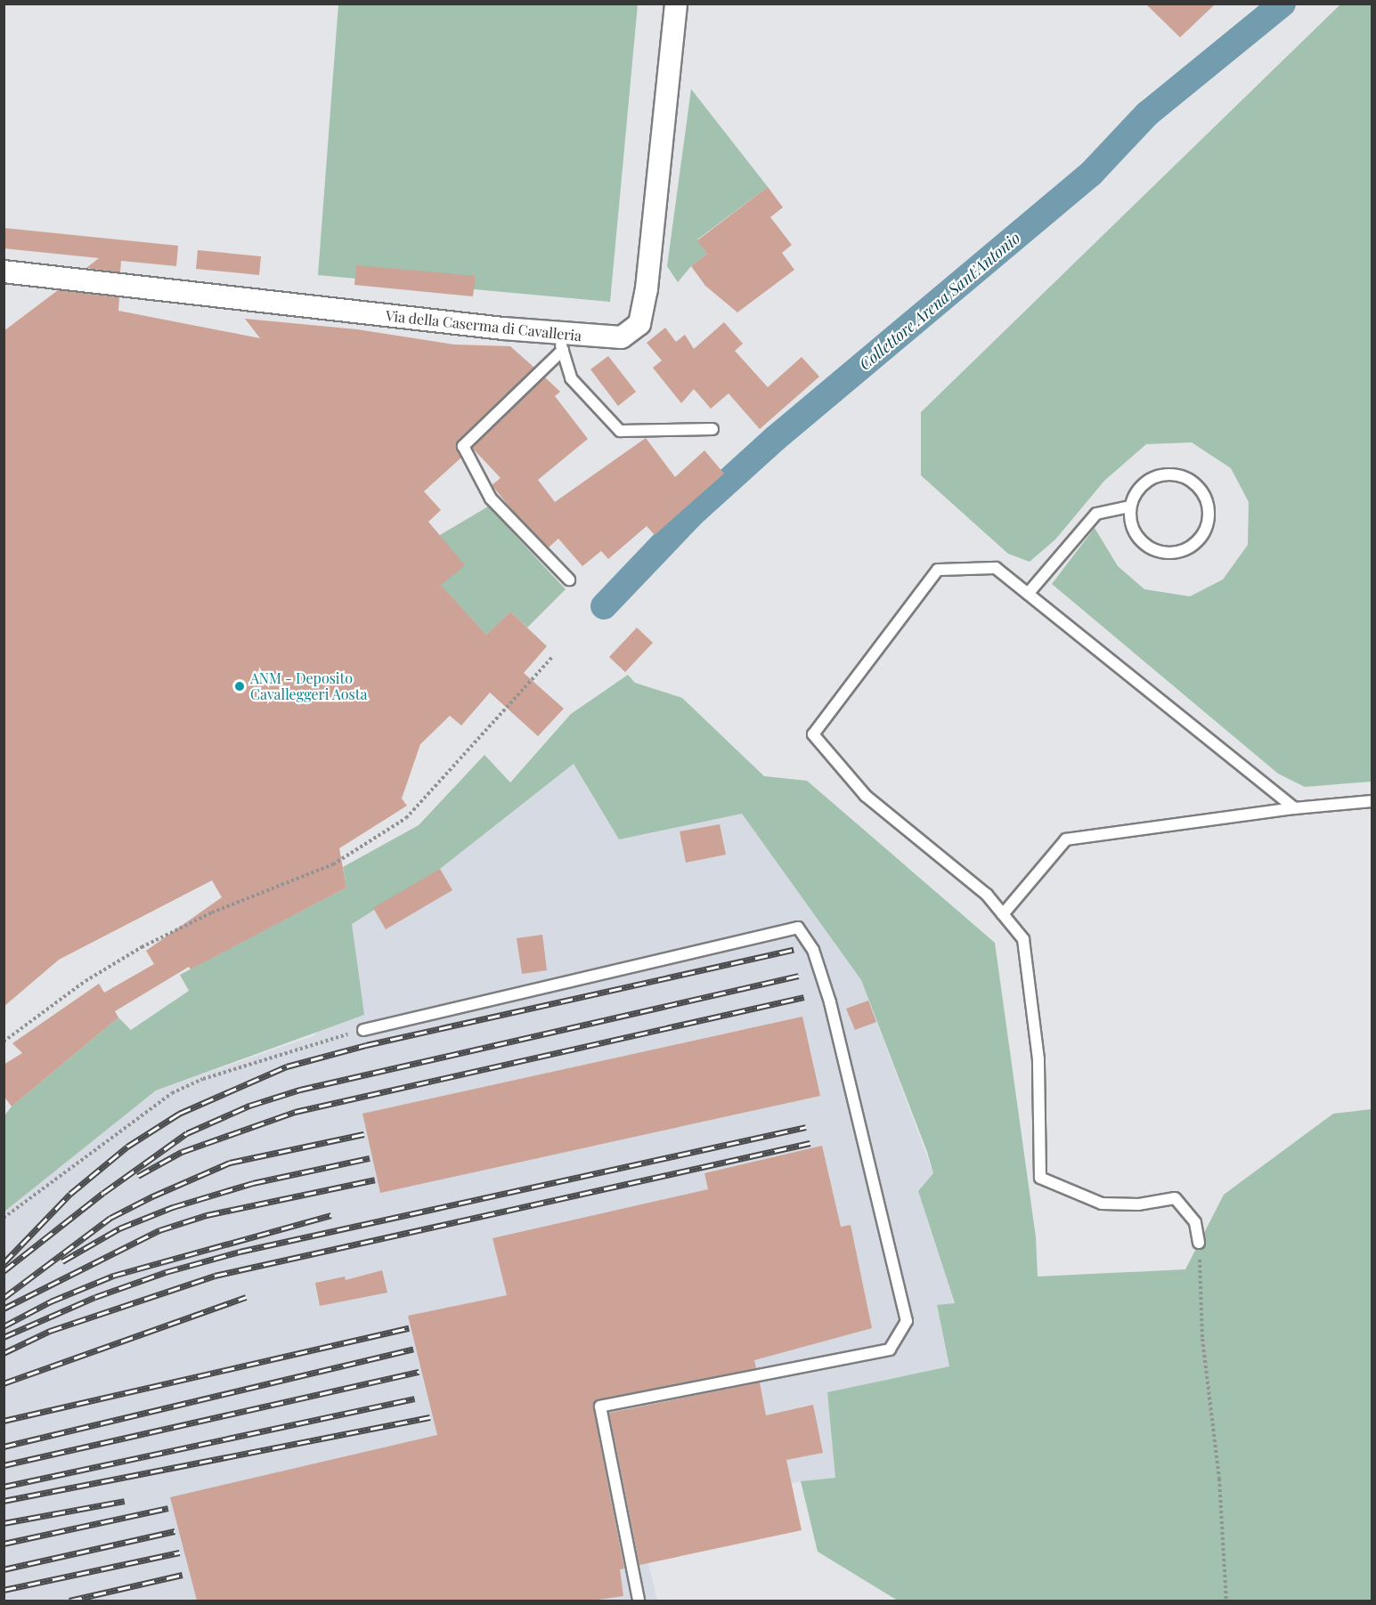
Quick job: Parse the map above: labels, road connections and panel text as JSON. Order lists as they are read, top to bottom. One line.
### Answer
{"streets":{"street":["Via della Caserma di Cavalleria"]},"water":["Collettore Arena Sant'Antonio"],"places":["ANM - Deposito Cavalleggeri Aosta"]}
